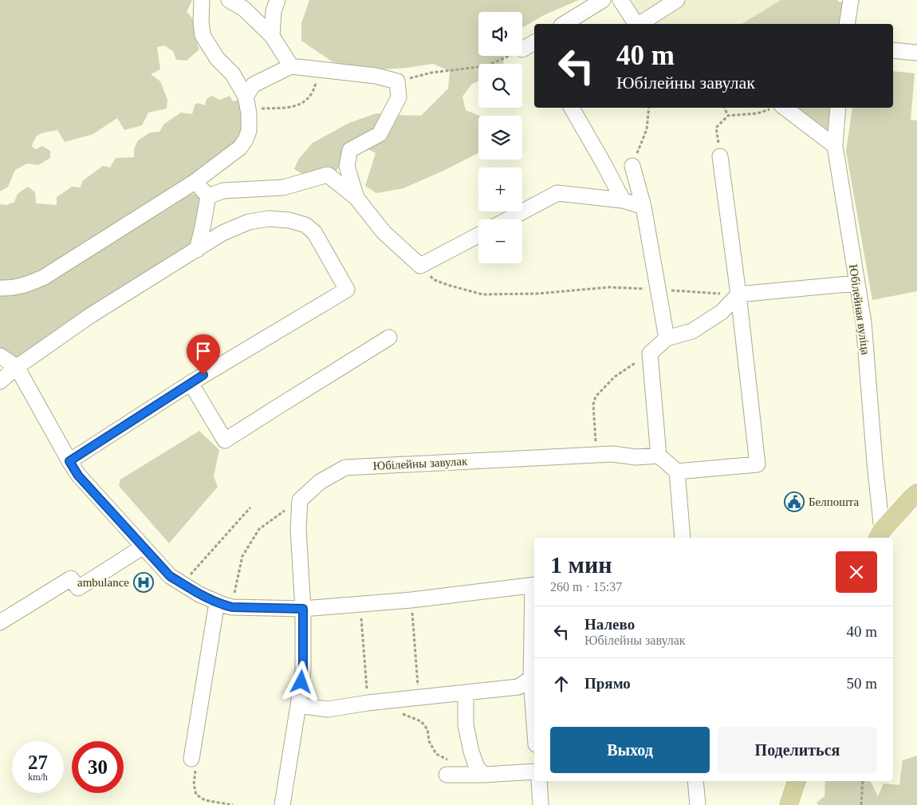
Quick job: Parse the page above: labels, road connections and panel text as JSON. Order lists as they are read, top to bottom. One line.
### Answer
{"streets":{"street":["Юбілейная вуліца","Юбілейны завулак"]},"places":{"public building":["Белпошта"],"hospital":["ambulance"]},"page":{"map_buttons":["+","−"],"turn":["40 m","Юбілейны завулак"],"heading":["1 мин","260 m · 15:37"],"list":[{"name":"Налево","note":"Юбілейны завулак","value":"40 m"},{"name":"Прямо","value":"50 m"}],"buttons":["Выход","Поделиться"],"speed":"27 km/h","limit":"30"}}
